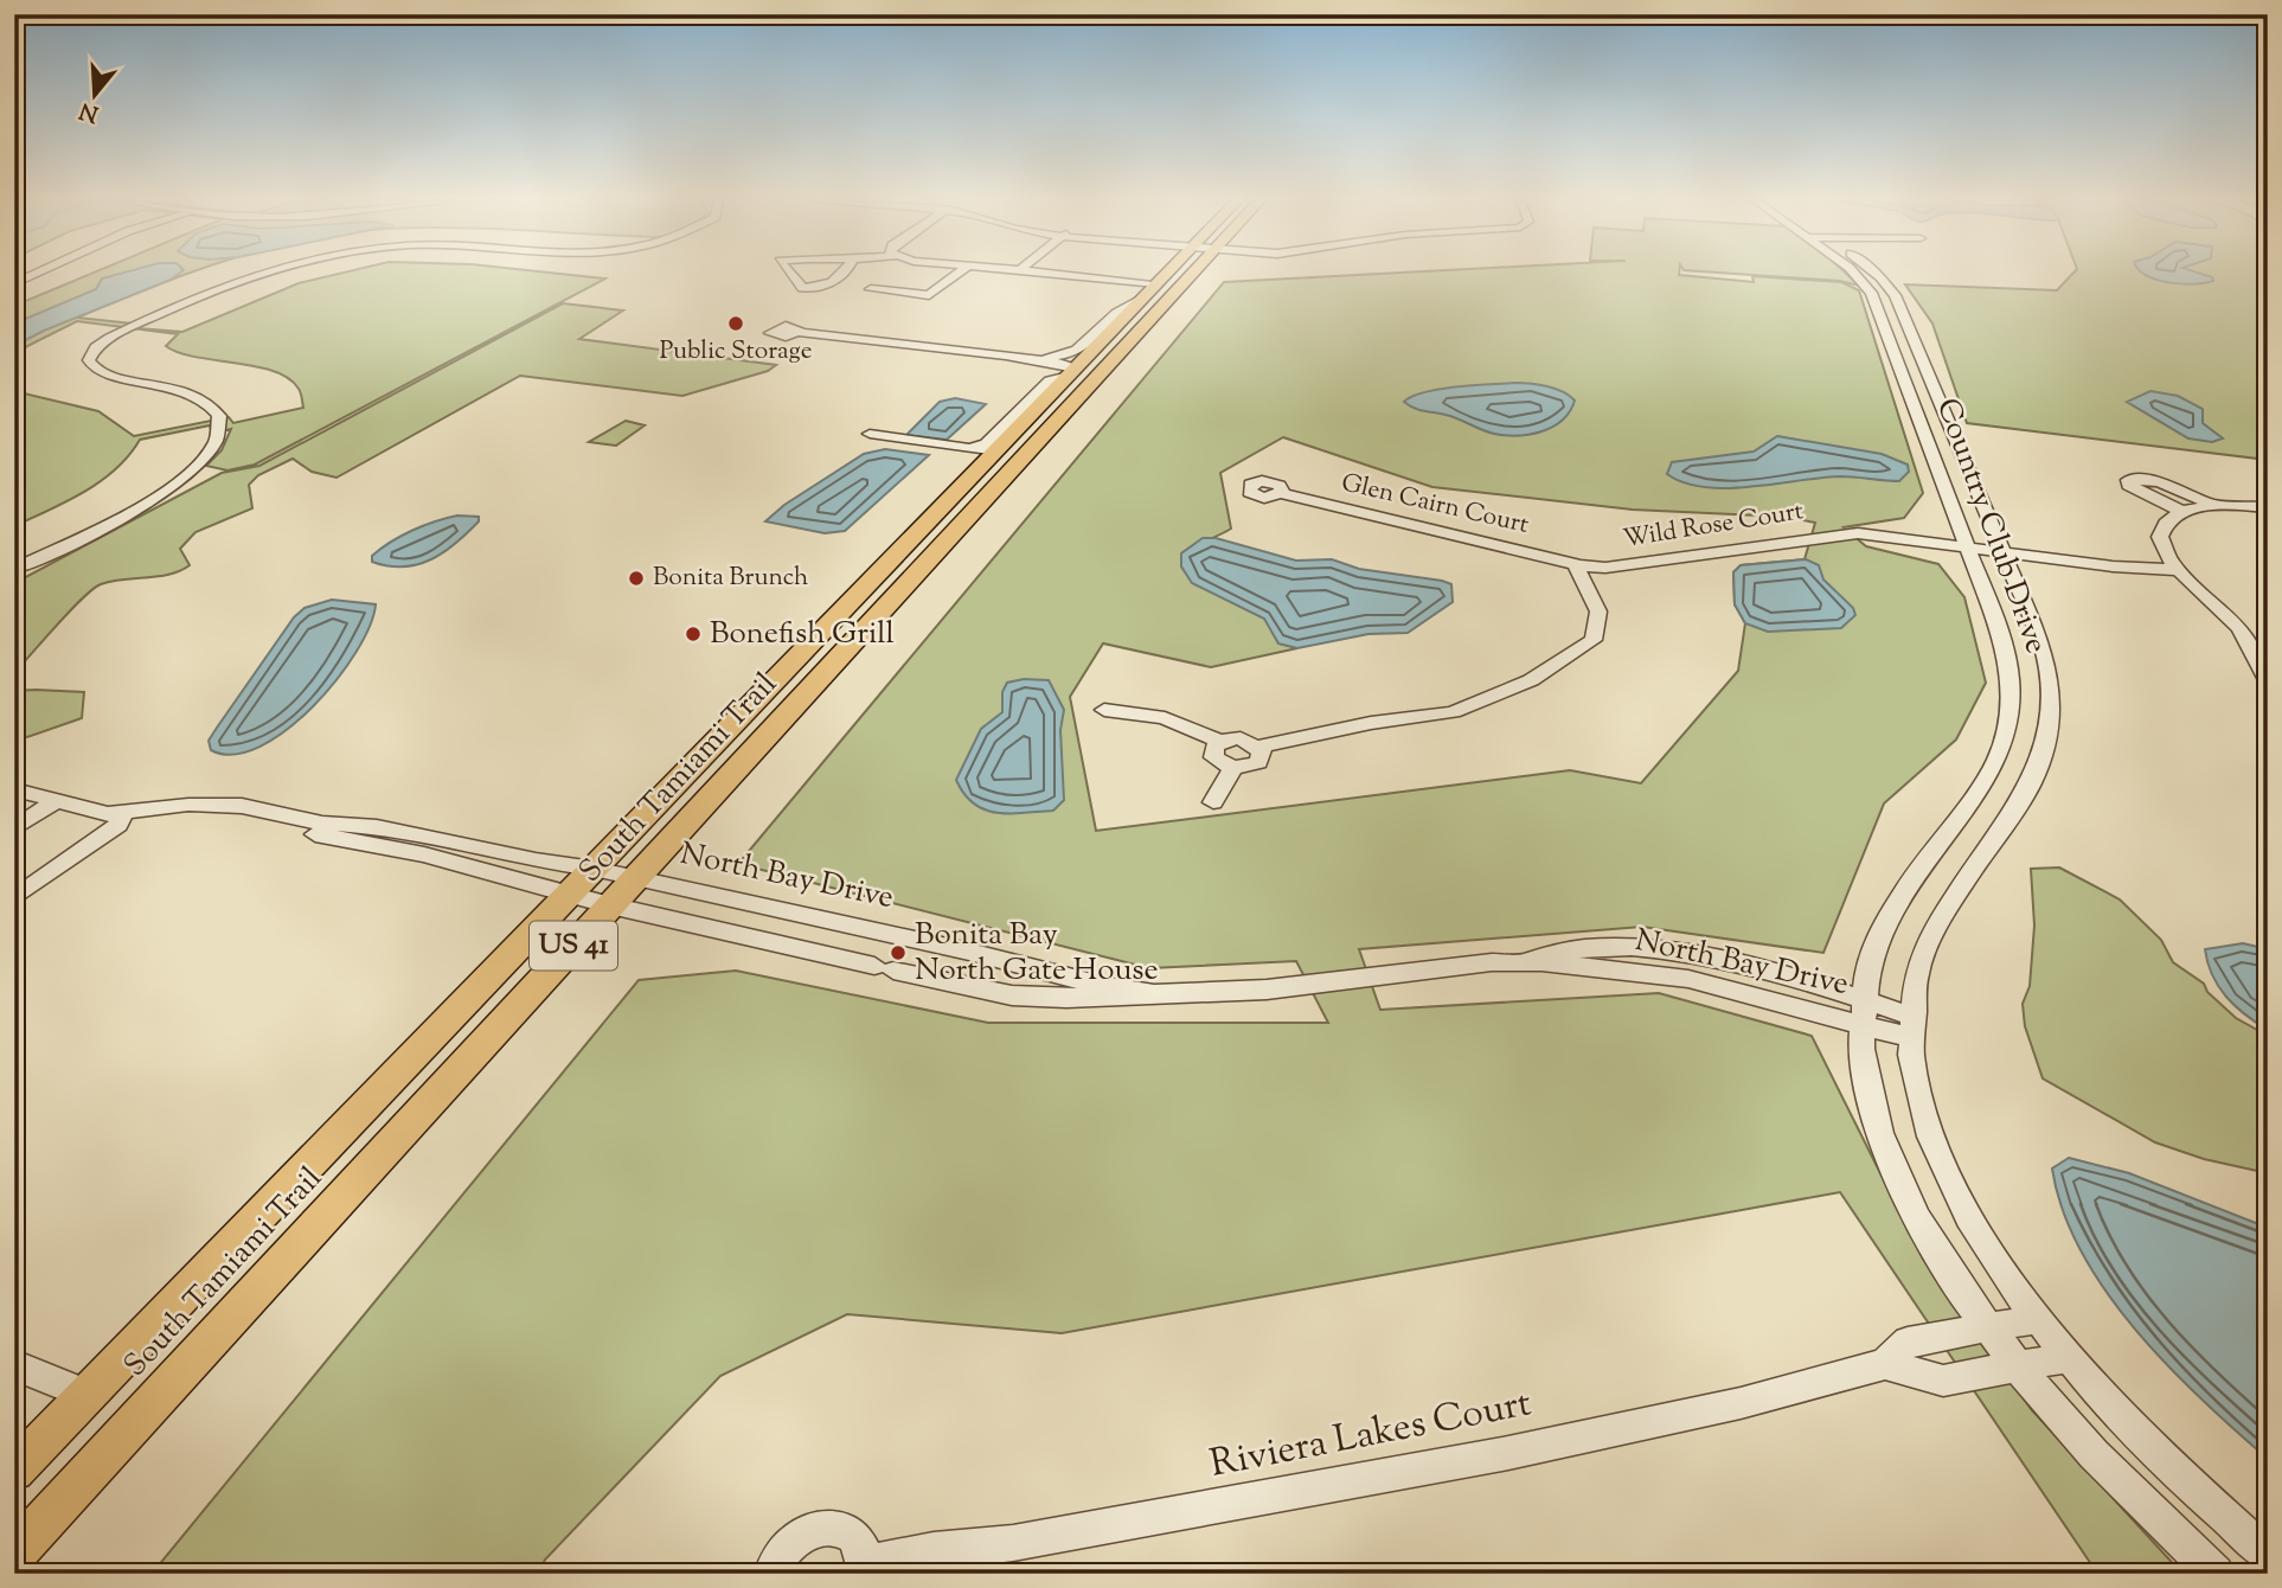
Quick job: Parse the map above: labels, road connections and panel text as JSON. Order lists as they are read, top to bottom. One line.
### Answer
{"streets":{"main road":["South Tamiami Trail","US 41"],"street":["Glen Cairn Court","Wild Rose Court","Country Club Drive","North Bay Drive","Riviera Lakes Court"]},"crossings":[["Glen Cairn Court","Wild Rose Court"],["Wild Rose Court","Country Club Drive"],["Country Club Drive","North Bay Drive"],["Country Club Drive","Riviera Lakes Court"],["South Tamiami Trail","North Bay Drive"]],"places":["Public Storage","Bonita Brunch","Bonefish Grill","Bonita Bay North Gate House"],"north":"bottom"}
